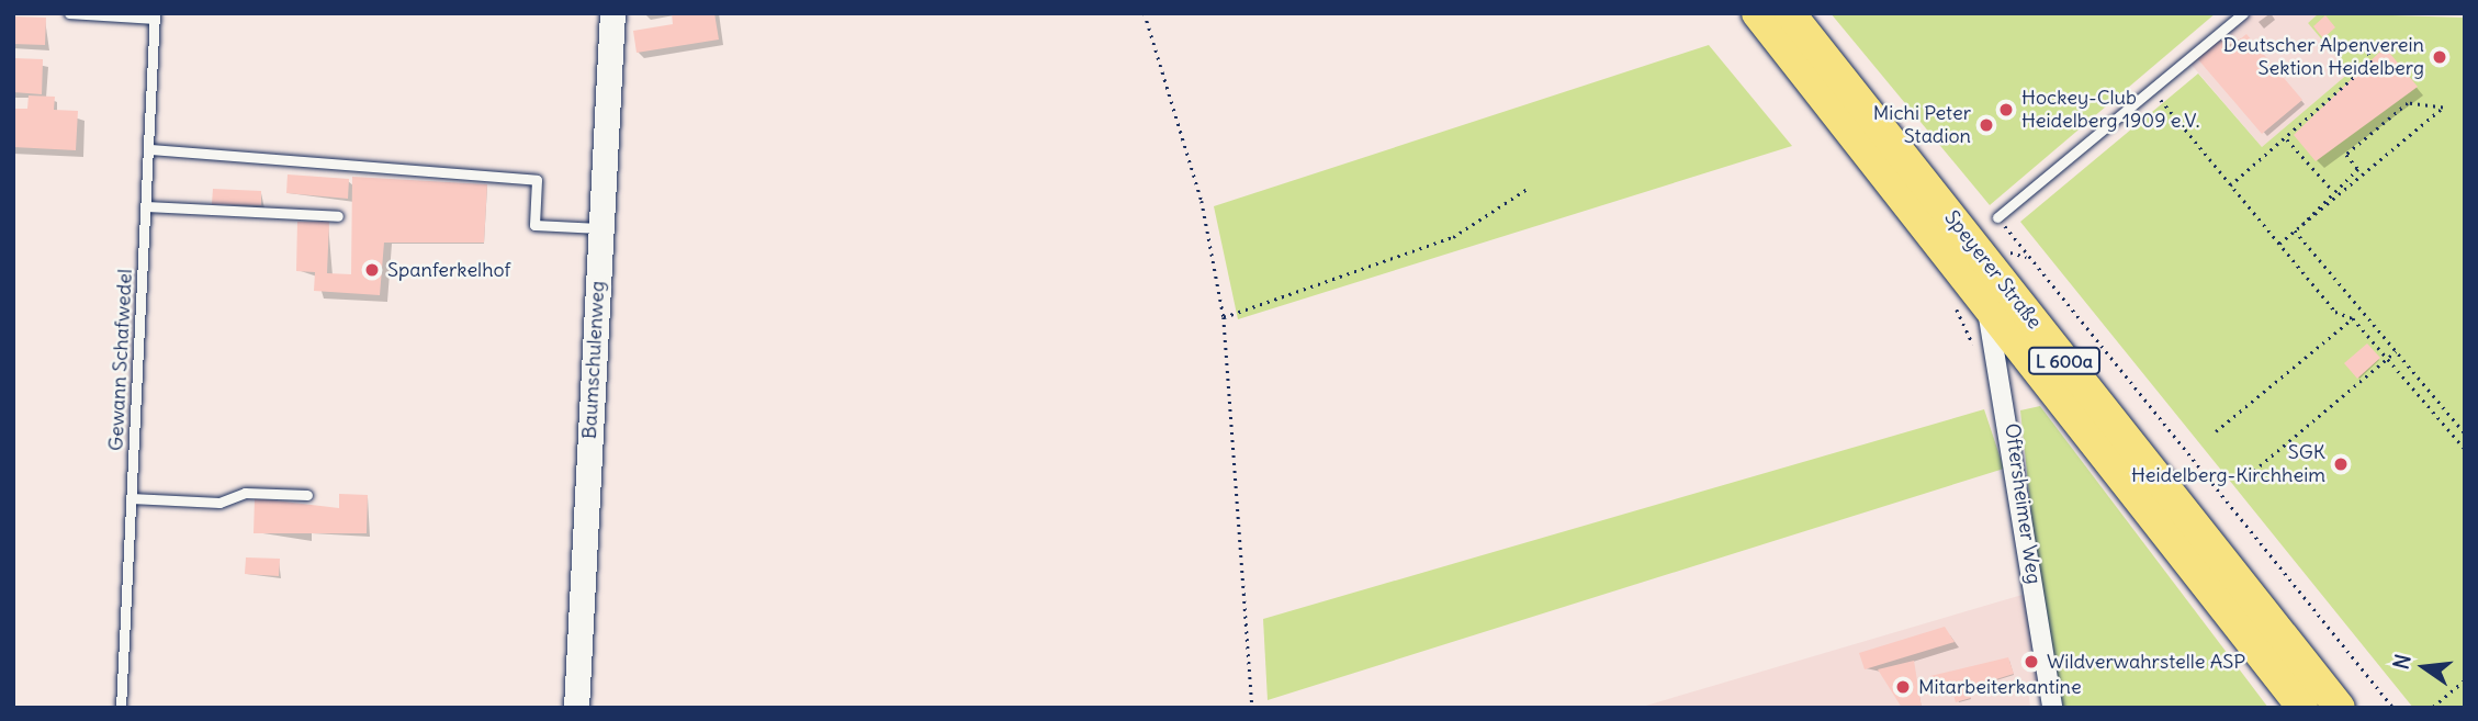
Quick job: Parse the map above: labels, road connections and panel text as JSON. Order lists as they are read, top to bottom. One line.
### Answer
{"streets":{"main road":["Speyerer Straße","L 600a"],"street":["Baumschulenweg","Oftersheimer Weg"],"lane":["Gewann Schafwedel"]},"crossings":[["Speyerer Straße","Oftersheimer Weg"]],"places":["Deutscher Alpenverein Sektion Heidelberg","Hockey-Club Heidelberg 1909 e.V.","Michi Peter Stadion","Spanferkelhof","SGK Heidelberg-Kirchheim","Wildverwahrstelle ASP","Mitarbeiterkantine"],"north":"left"}
